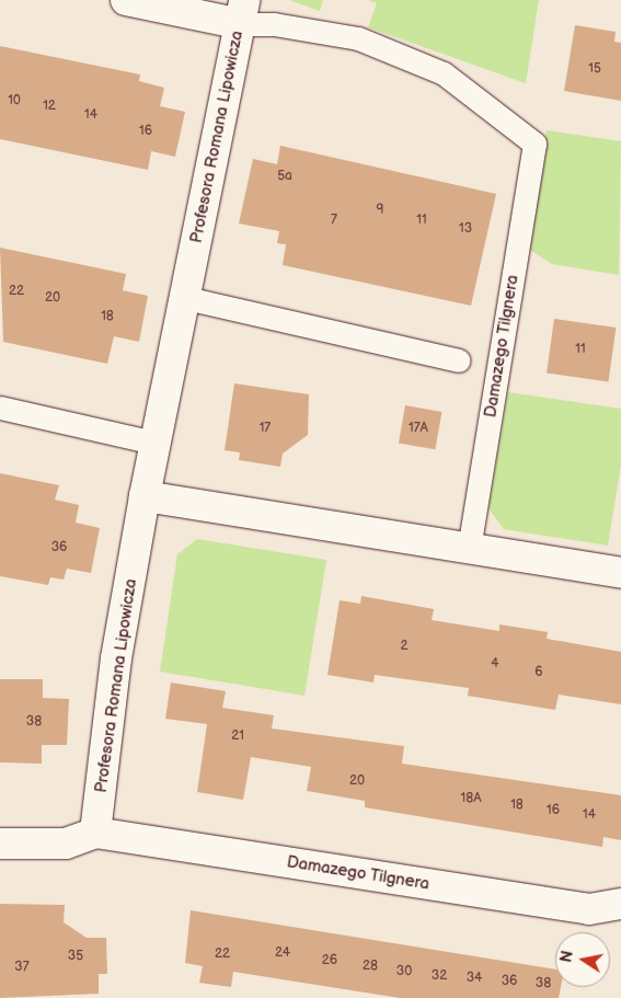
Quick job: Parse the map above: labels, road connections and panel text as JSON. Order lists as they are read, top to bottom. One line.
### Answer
{"streets":{"street":["Profesora Romana Lipowicza","Damazego Tilgnera"]},"crossings":[["Profesora Romana Lipowicza","Damazego Tilgnera"]],"house_numbers":["15","10","12","14","16","5a","9","7","11","13","22","20","18","11","17","17A","36","2","4","6","38","21","20","18A","18","16","14","24","22","35","26","28","37","30","32","34","36","38"],"north":"left"}
